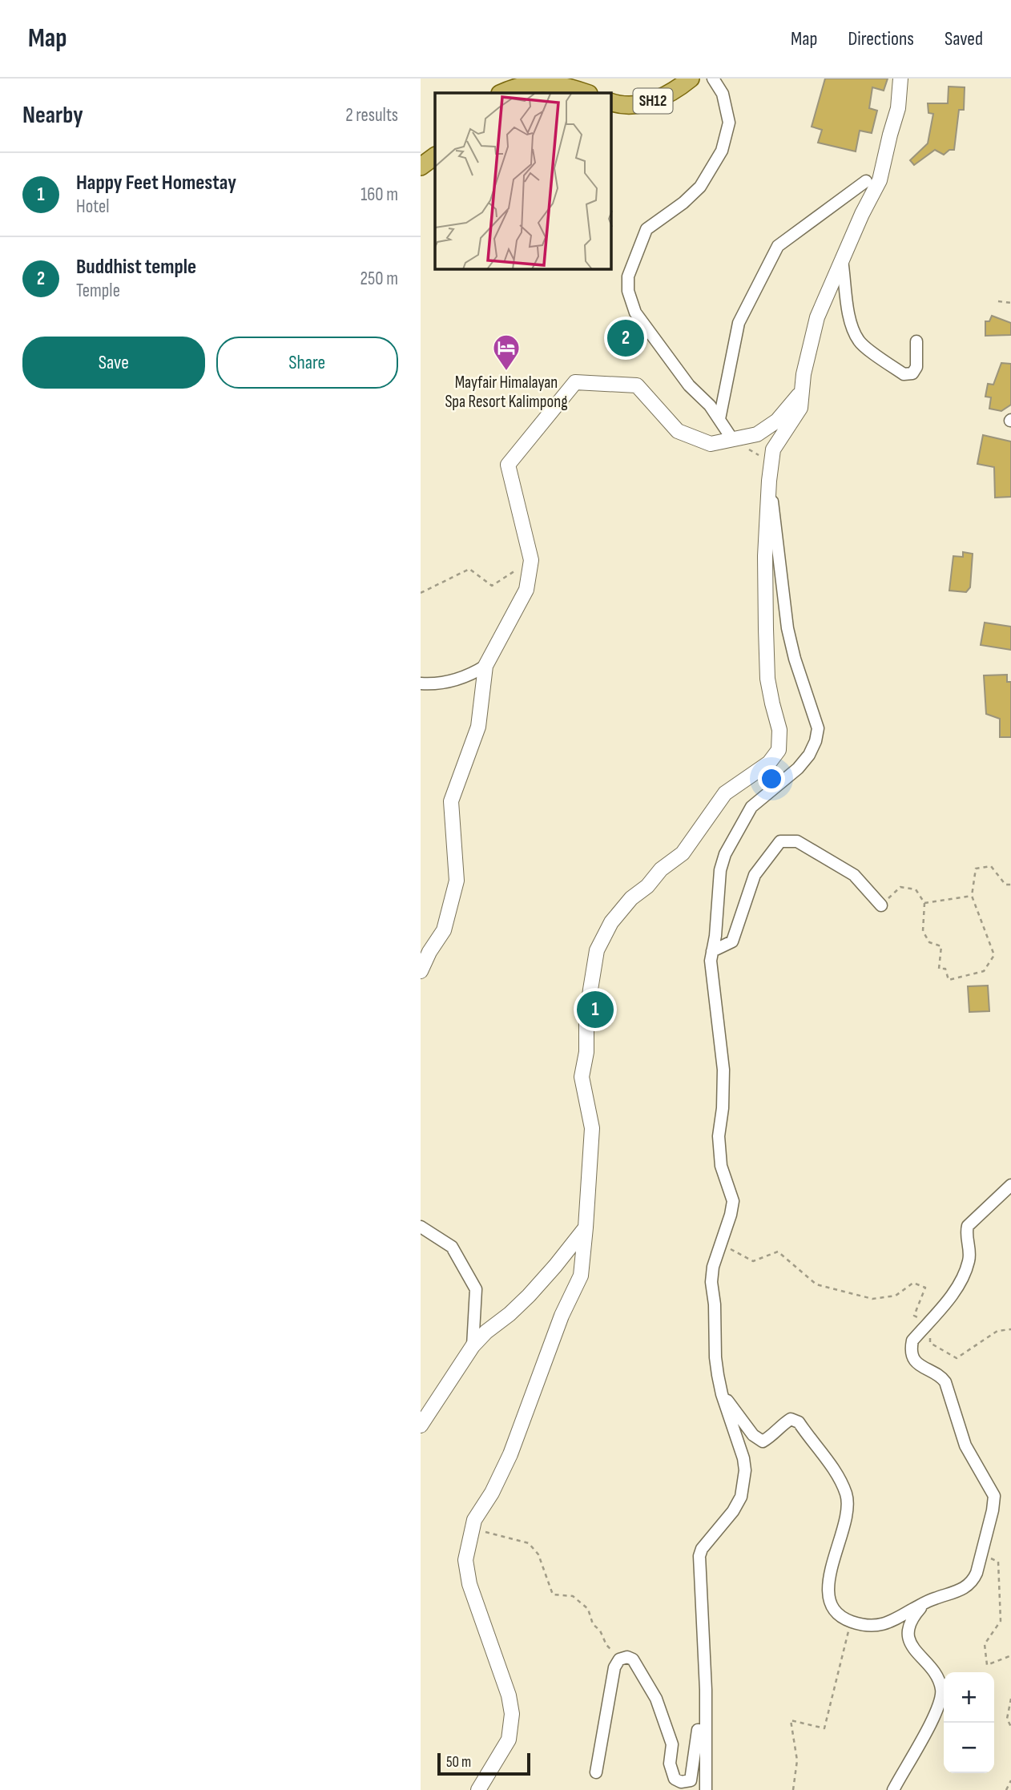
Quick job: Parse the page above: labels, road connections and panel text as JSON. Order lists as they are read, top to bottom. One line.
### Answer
{"streets":{"main road":["SH12"]},"places":{"hotel":["Mayfair Himalayan Spa Resort Kalimpong"]},"scale_bar":"50 m","page":{"header":"Map","nav":["Map","Directions","Saved"],"heading":["Nearby","2 results"],"list":[{"mark":"1","name":"Happy Feet Homestay","note":"Hotel","value":"160 m"},{"mark":"2","name":"Buddhist temple","note":"Temple","value":"250 m"}],"pins":["2","1"],"buttons":["Save","Share"],"map_buttons":["+","−"],"scale":"50 m"}}
